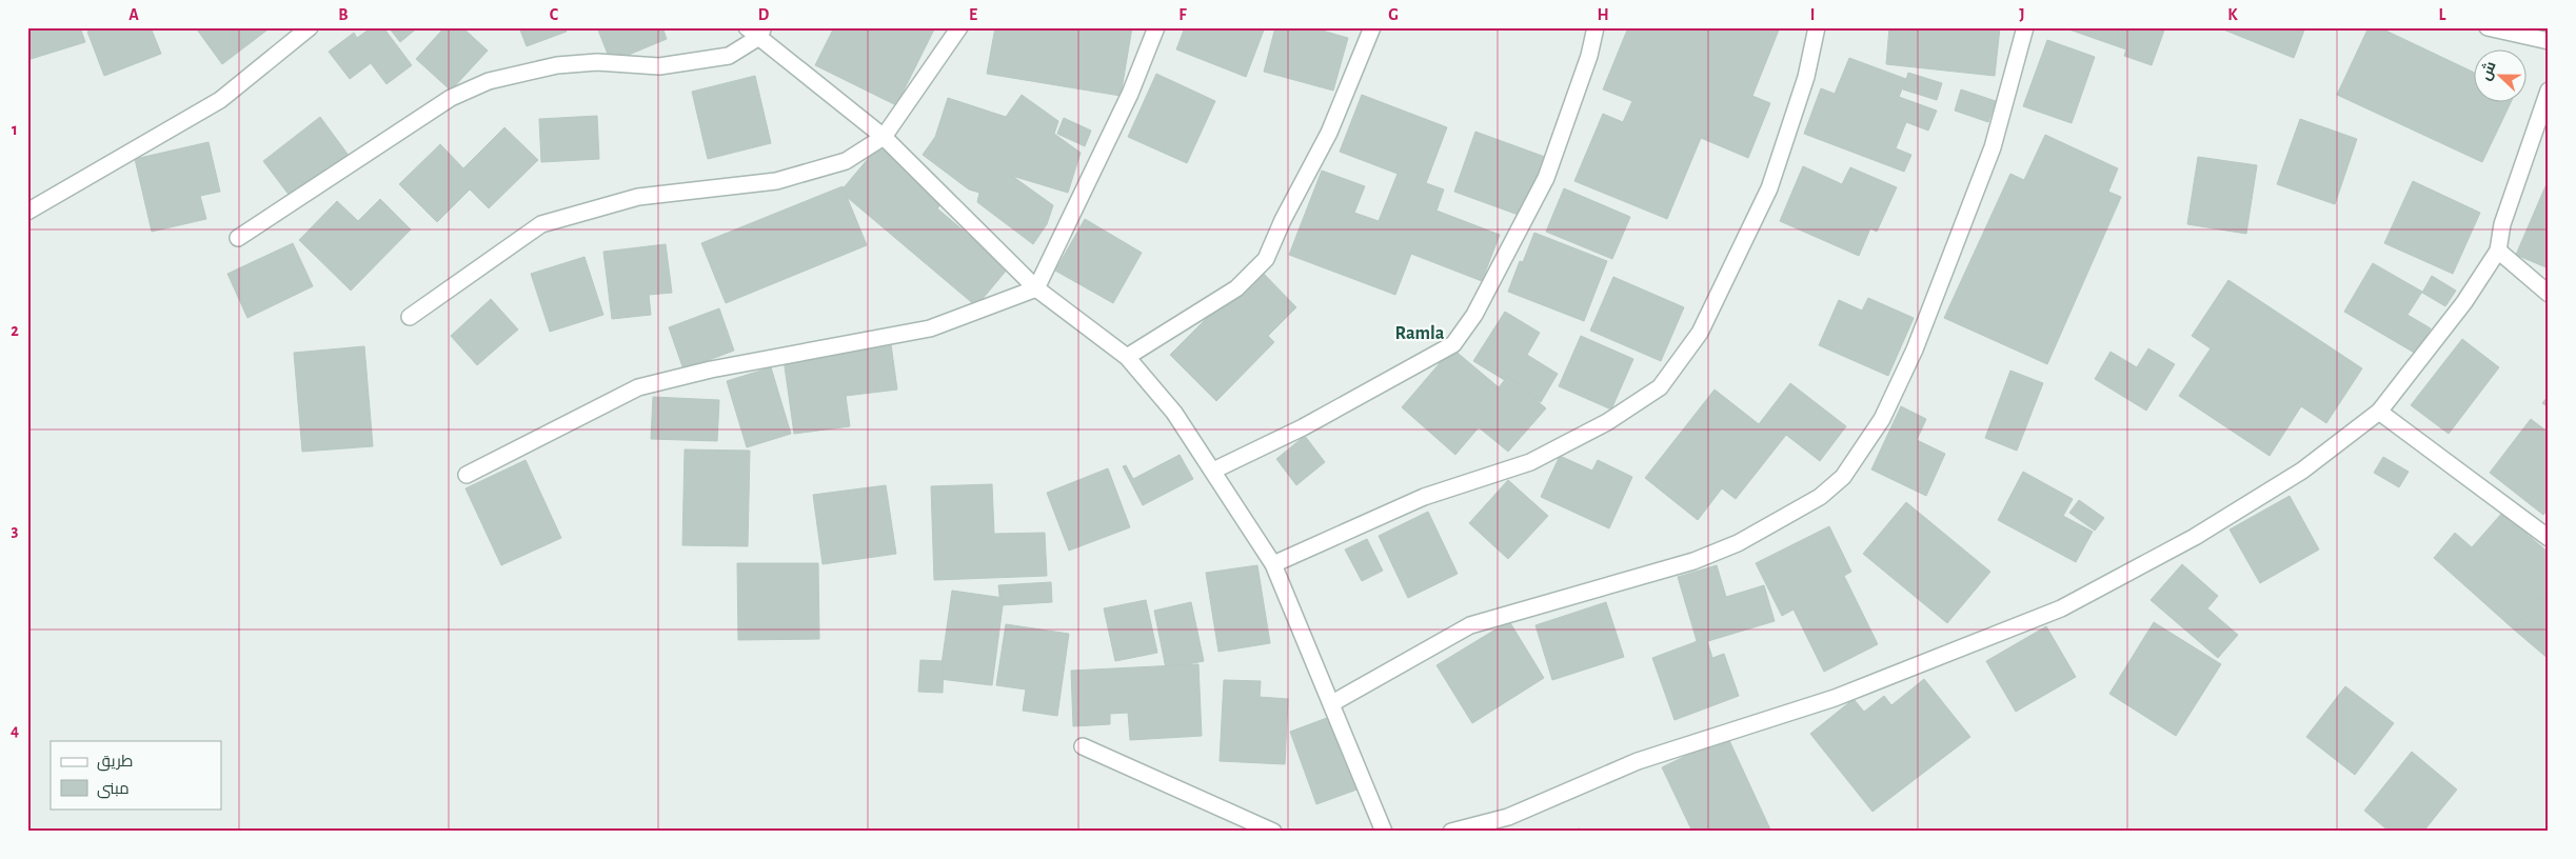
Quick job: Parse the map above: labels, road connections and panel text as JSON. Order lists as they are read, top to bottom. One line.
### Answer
{"districts":["Ramla"],"legend":["طريق","مبنى"],"north":"left","grid":{"columns":["A","B","C","D","E","F","G","H","I","J","K","L"],"rows":["1","2","3","4"]}}
